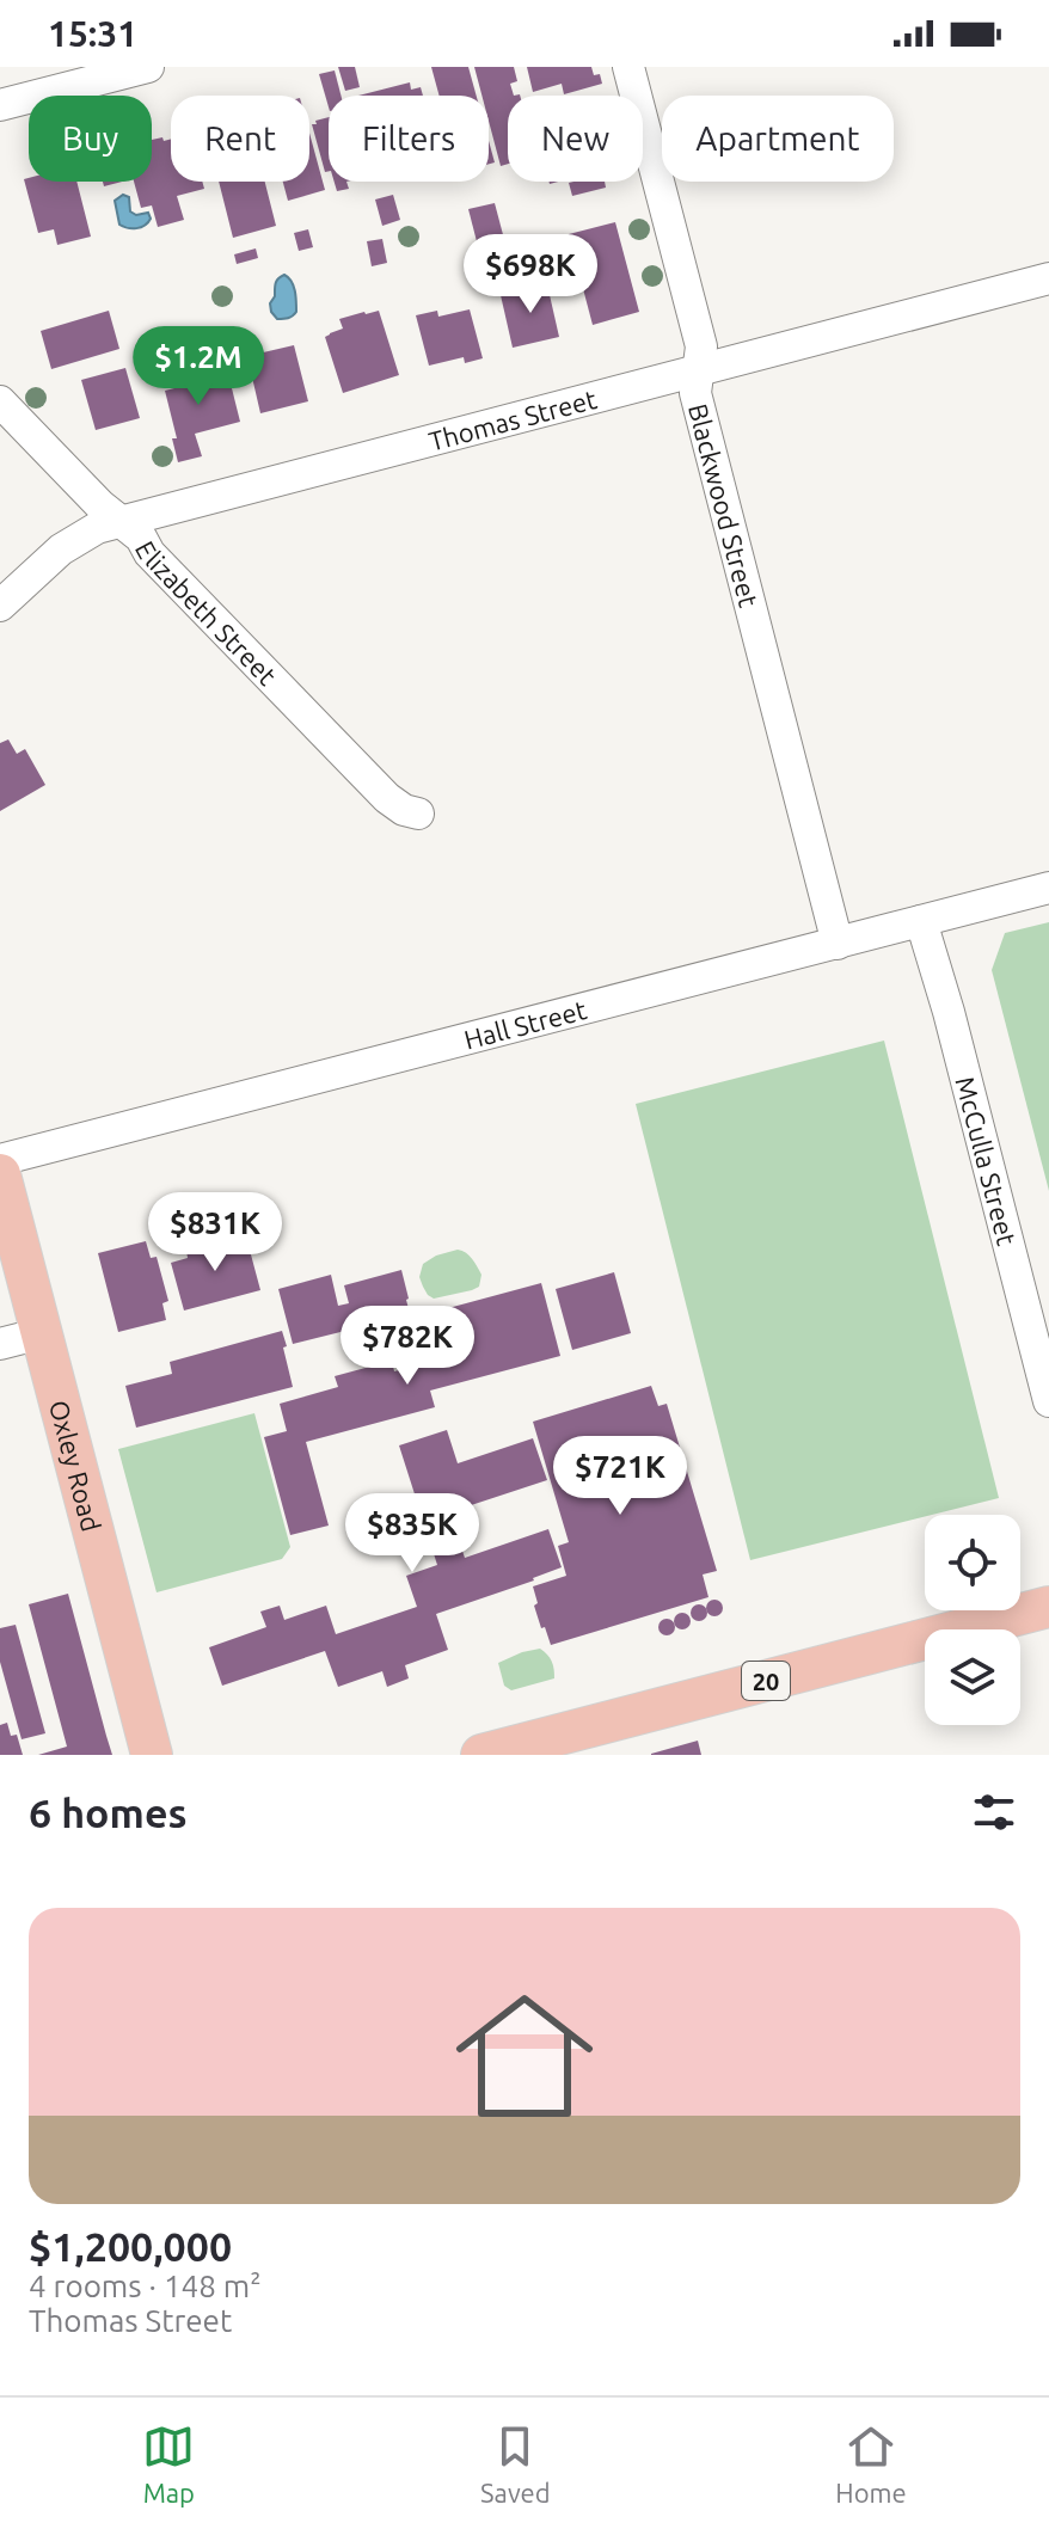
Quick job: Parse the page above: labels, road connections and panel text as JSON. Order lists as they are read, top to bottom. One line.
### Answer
{"streets":{"main road":["Oxley Road","20"],"street":["Thomas Street","Blackwood Street","Elizabeth Street","Hall Street","McCulla Street"]},"crossings":[["Thomas Street","Blackwood Street"],["Thomas Street","Elizabeth Street"],["Blackwood Street","Hall Street"],["Hall Street","McCulla Street"]],"page":{"status":"15:31","chip":["Buy","Rent","Filters","New","Apartment"],"price":["$698K","$1.2M","$831K","$782K","$721K","$835K"],"heading":"6 homes","list":[{"name":"$1,200,000","note":"4 rooms · 148 m² · Thomas Street"}],"tabs":["Map","Saved","Home"]}}
